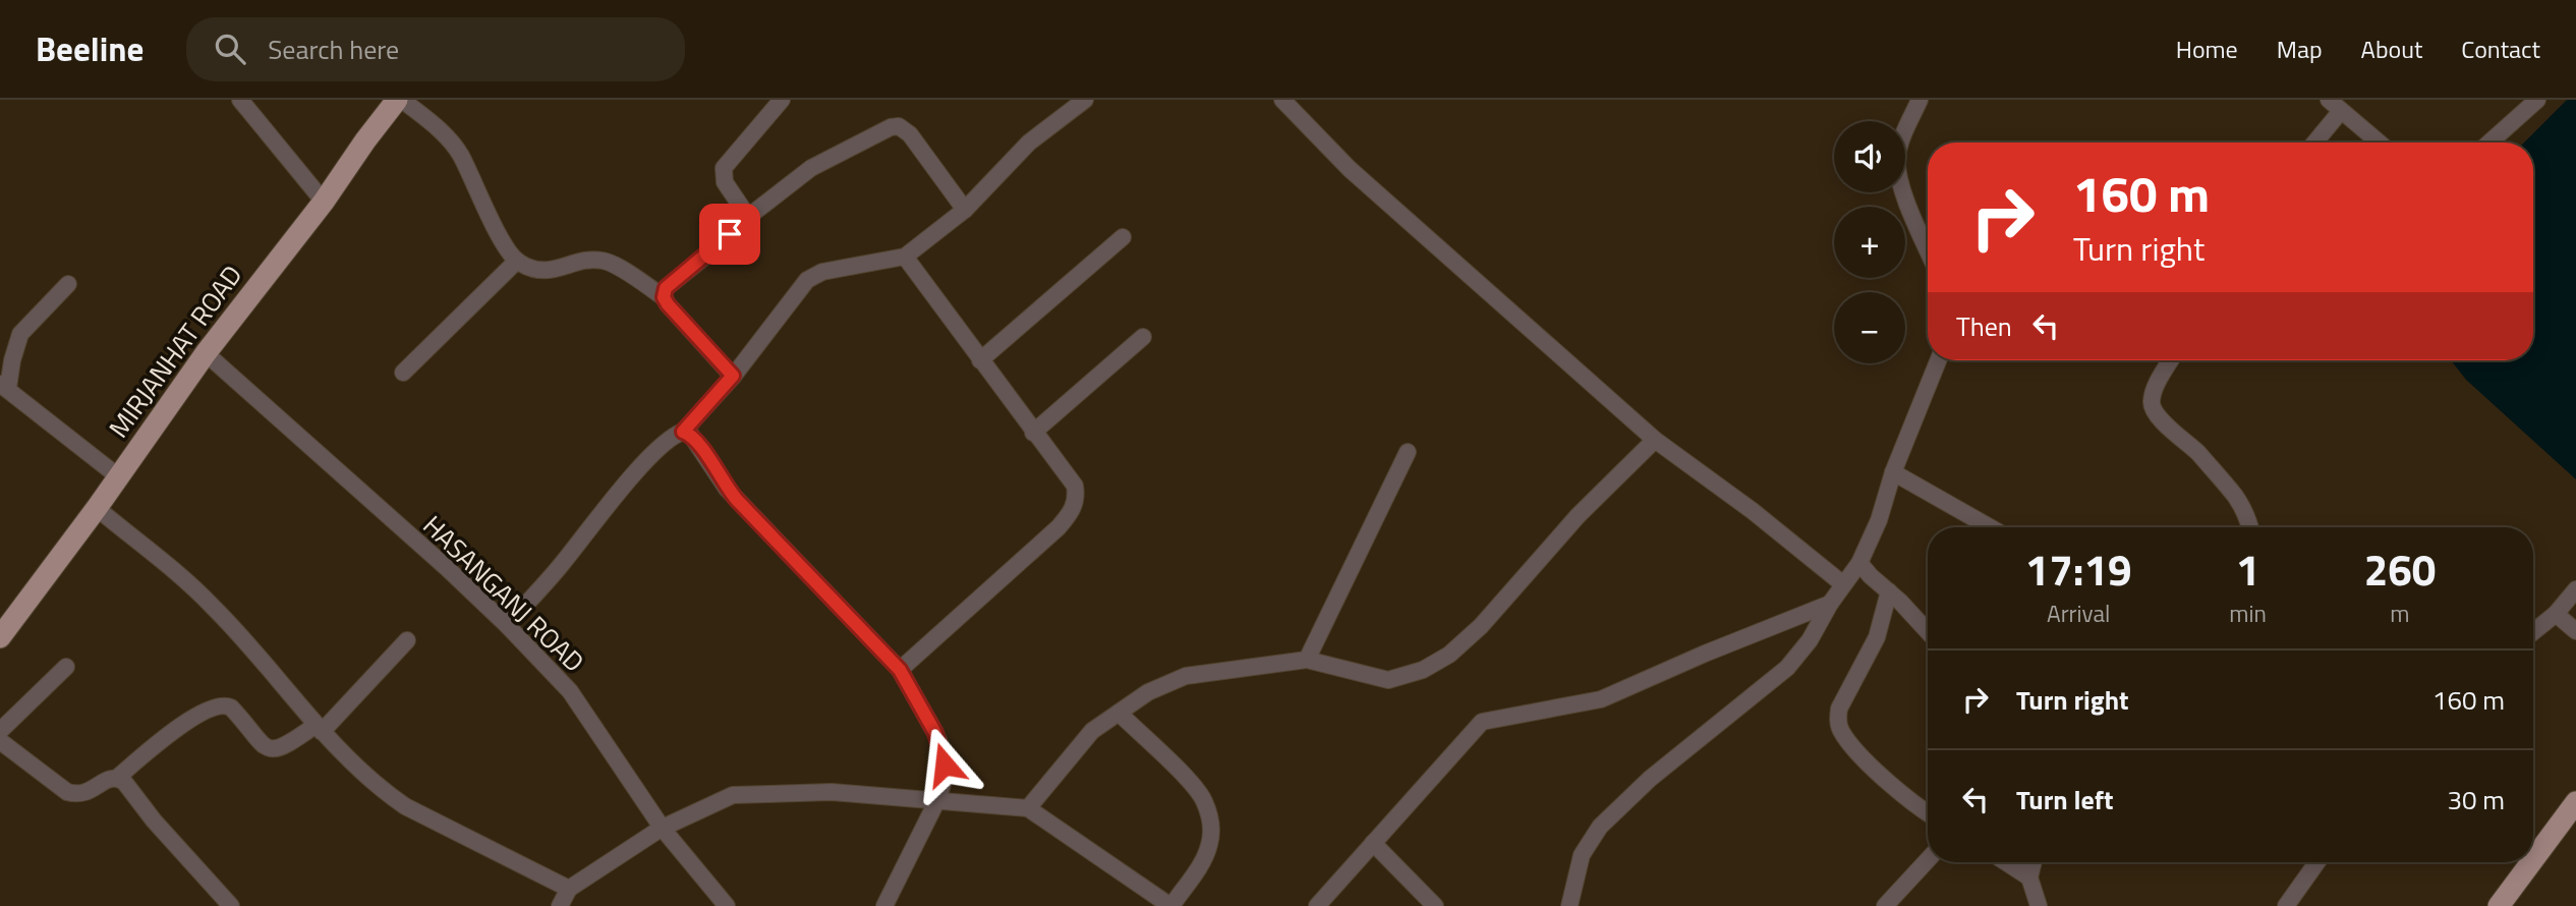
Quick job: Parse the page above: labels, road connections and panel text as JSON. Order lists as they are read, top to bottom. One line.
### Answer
{"streets":{"main road":["MIRJANHAT ROAD"],"street":["HASANGANJ ROAD"]},"crossings":[["MIRJANHAT ROAD","HASANGANJ ROAD"]],"page":{"header":"Beeline","search":"Search here","nav":["Home","Map","About","Contact"],"map_buttons":["+","−"],"turn":["160 m","Turn right"],"then":"Then","eta":["17:19","Arrival","1","min","260","m"],"list":[{"name":"Turn right","value":"160 m"},{"name":"Turn left","value":"30 m"}]}}
